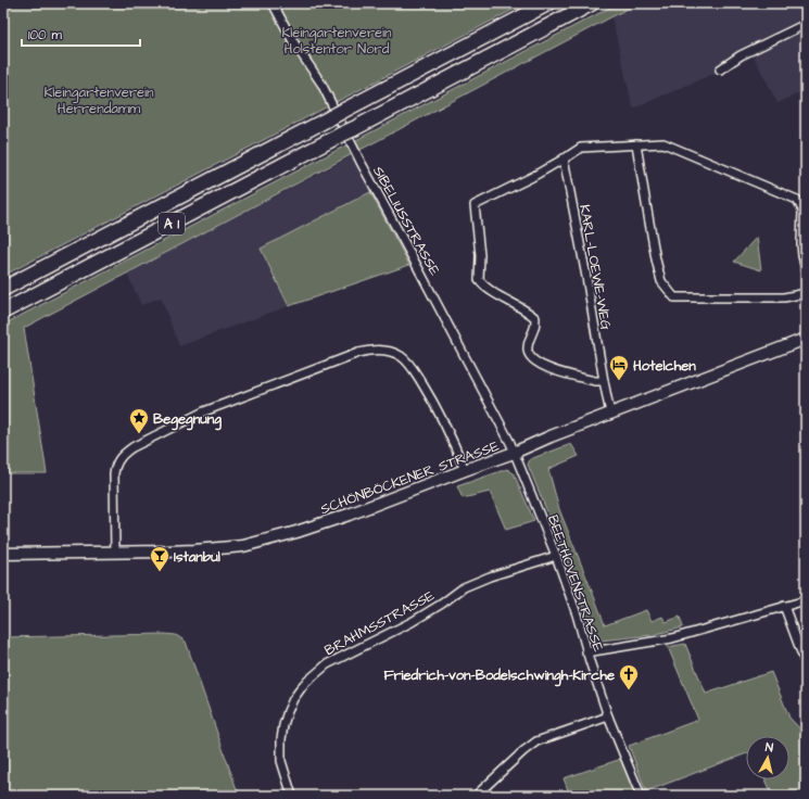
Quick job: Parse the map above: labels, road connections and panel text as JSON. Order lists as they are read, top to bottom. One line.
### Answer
{"streets":{"highway":["A 1"],"main road":["SCHÖNBÖCKENER STRASSE"],"street":["SIBELIUSSTRASSE","KARL-LOEWE-WEG","BEETHOVENSTRASSE","BRAHMSSTRASSE"]},"crossings":[["SIBELIUSSTRASSE","SCHÖNBÖCKENER STRASSE"],["SIBELIUSSTRASSE","BEETHOVENSTRASSE"],["KARL-LOEWE-WEG","SCHÖNBÖCKENER STRASSE"],["SCHÖNBÖCKENER STRASSE","BEETHOVENSTRASSE"],["BEETHOVENSTRASSE","BRAHMSSTRASSE"]],"parks":["Kleingartenverein Holstentor Nord","Kleingartenverein Herrendamm"],"places":{"hotel":["Hotelchen"],"place":["Begegnung"],"bar":["Istanbul"],"church":["Friedrich-von-Bodelschwingh-Kirche"]},"scale_bar":"100 m","north":"top"}
